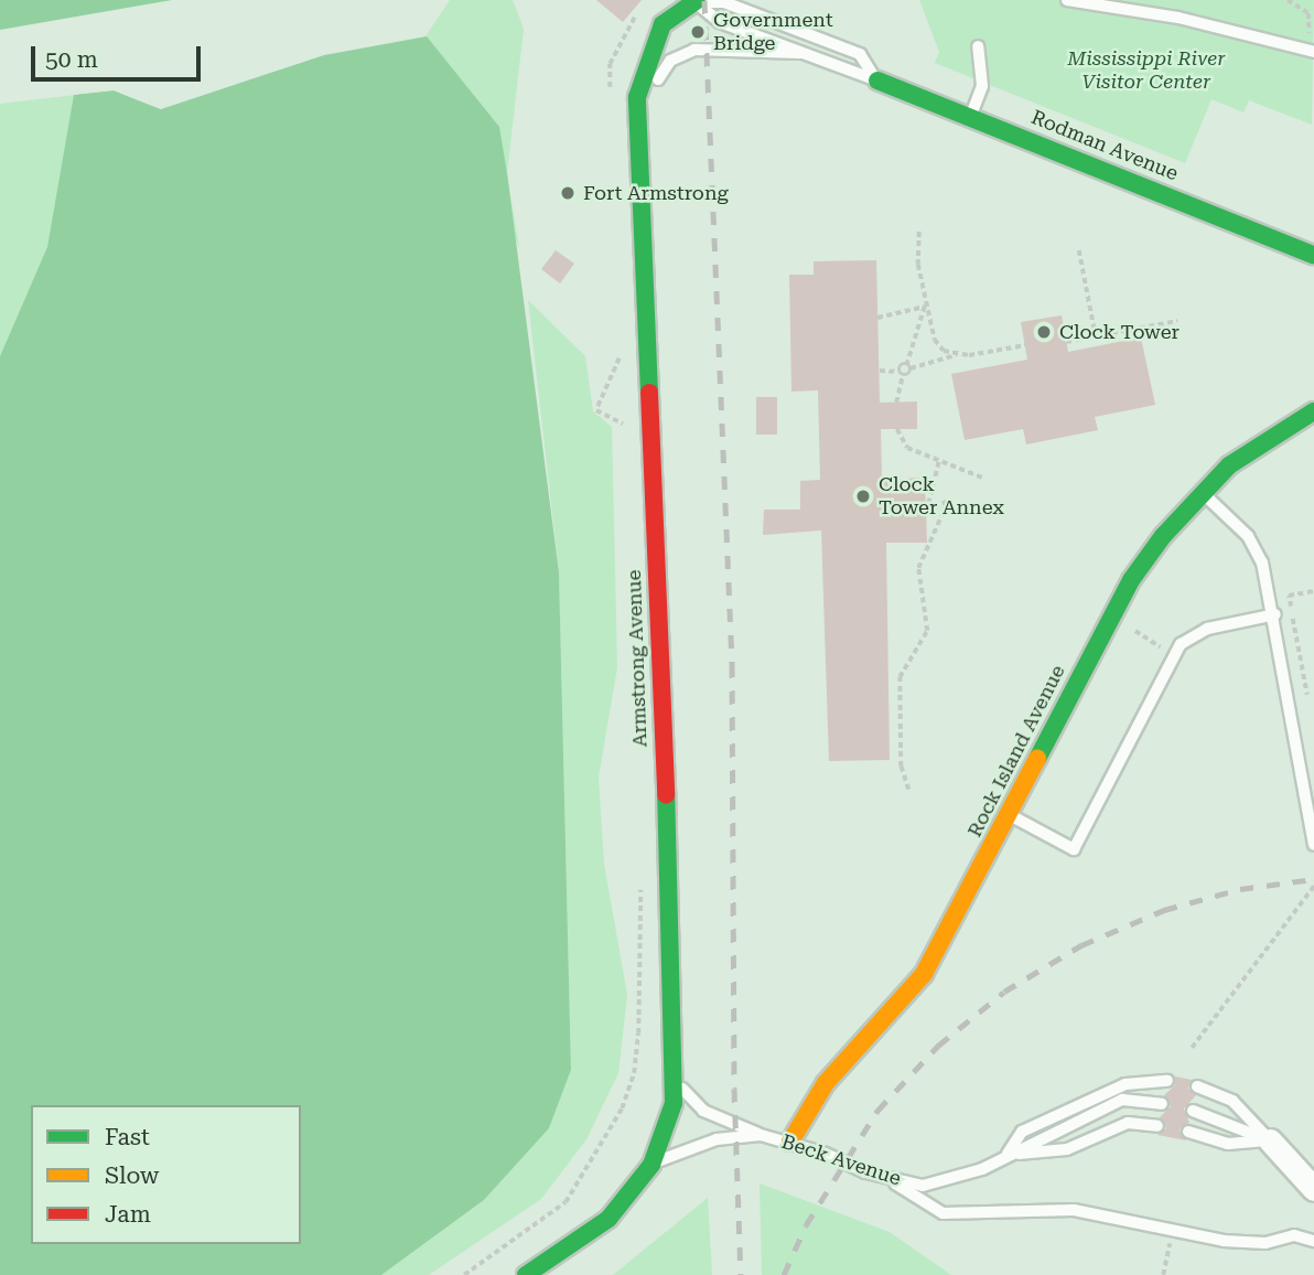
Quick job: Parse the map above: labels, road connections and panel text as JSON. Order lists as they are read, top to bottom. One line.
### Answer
{"streets":{"street":["Rodman Avenue","Armstrong Avenue","Rock Island Avenue"],"lane":["Beck Avenue"]},"crossings":[["Rodman Avenue","Armstrong Avenue"],["Armstrong Avenue","Beck Avenue"],["Rock Island Avenue","Beck Avenue"]],"parks":["Mississippi River Visitor Center"],"places":["Government Bridge","Fort Armstrong","Clock Tower","Clock Tower Annex"],"legend":["Fast","Slow","Jam"],"scale_bar":"50 m"}
